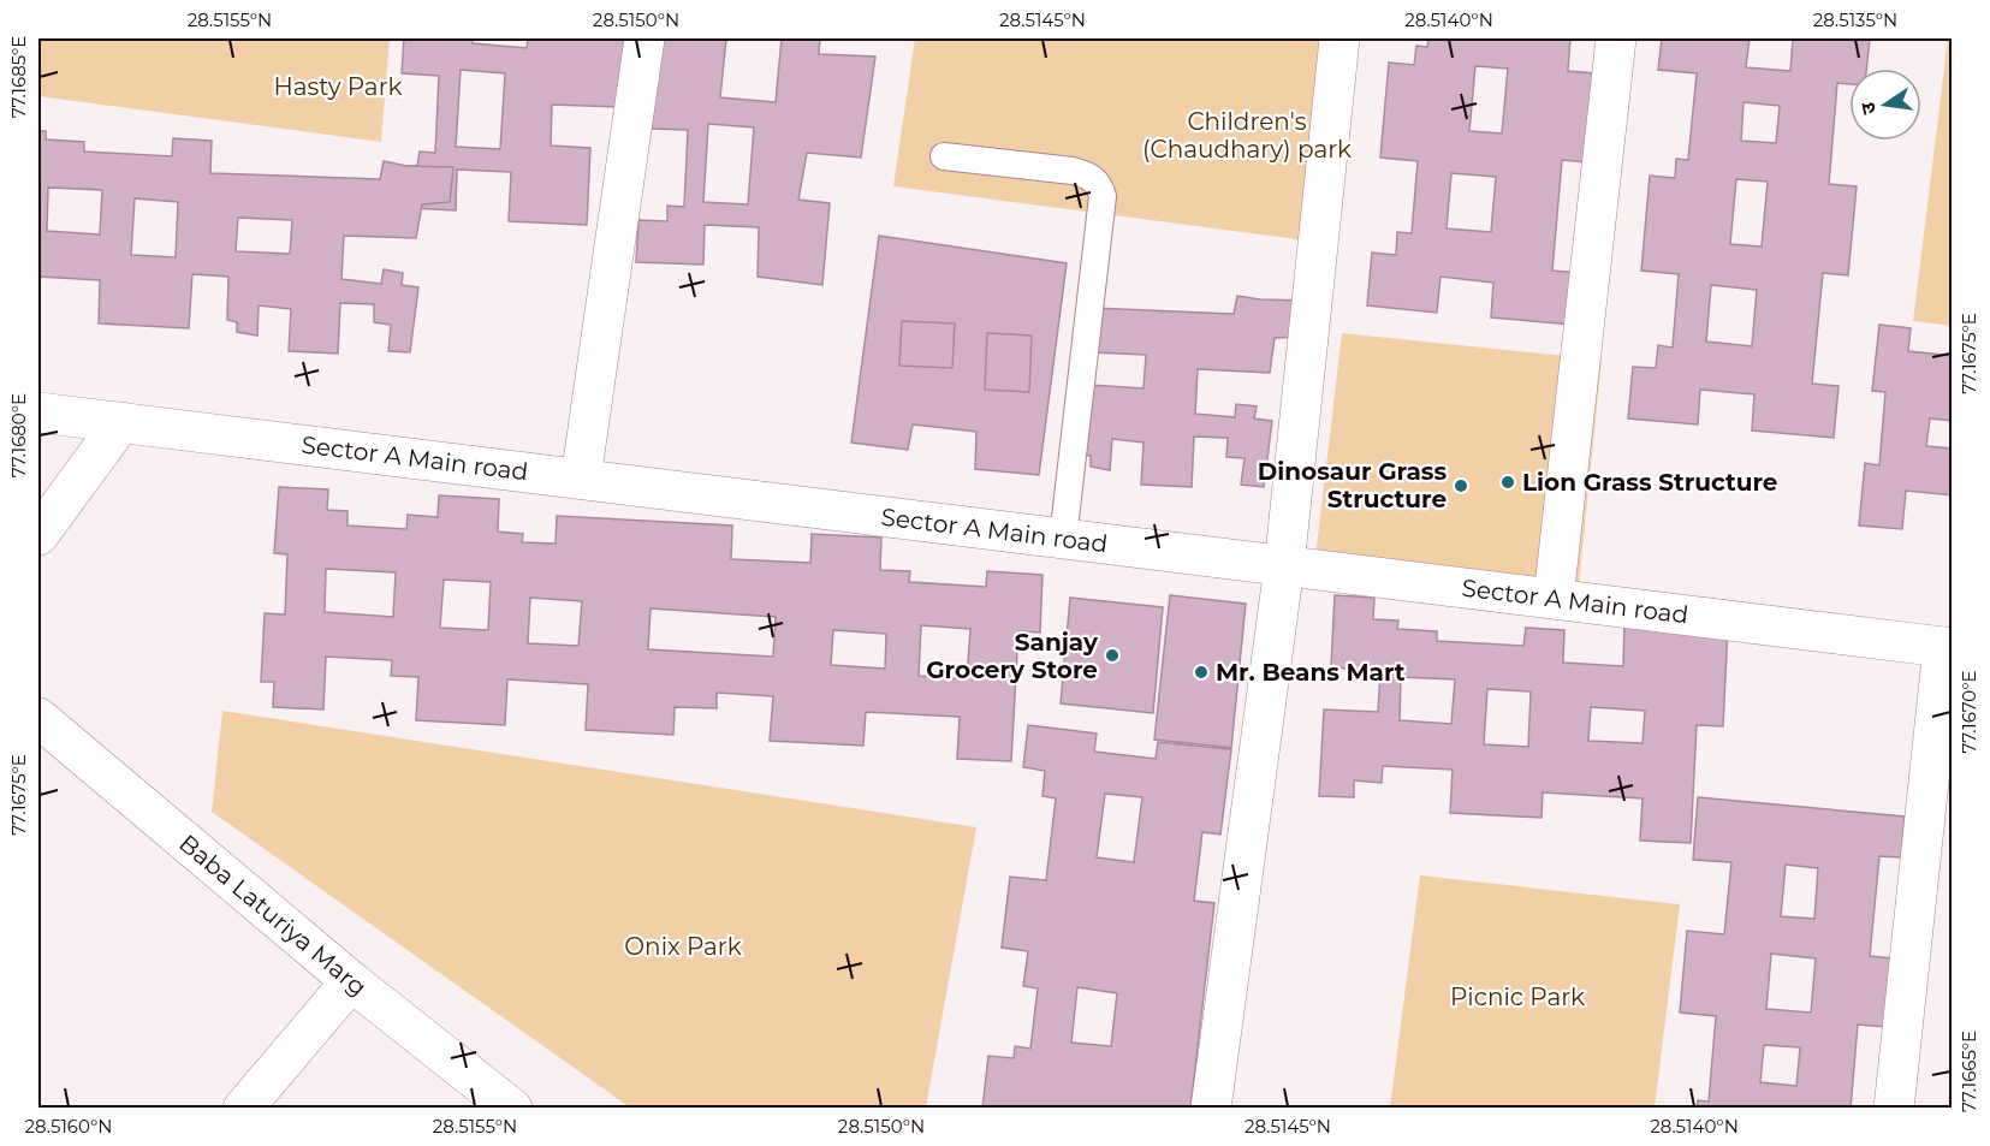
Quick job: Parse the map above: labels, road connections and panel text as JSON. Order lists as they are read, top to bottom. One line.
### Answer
{"streets":{"street":["Sector A Main road","Baba Laturiya Marg"]},"parks":["Hasty Park","Children's (Chaudhary) park","Onix Park","Picnic Park"],"places":["Lion Grass Structure","Dinosaur Grass Structure","Sanjay Grocery Store","Mr. Beans Mart"],"north":"left","coordinates":["28.5155°N","28.5150°N","28.5145°N","28.5140°N","28.5135°N","77.1685°E","77.1675°E","77.1680°E","77.1670°E","77.1665°E","28.5160°N"]}
